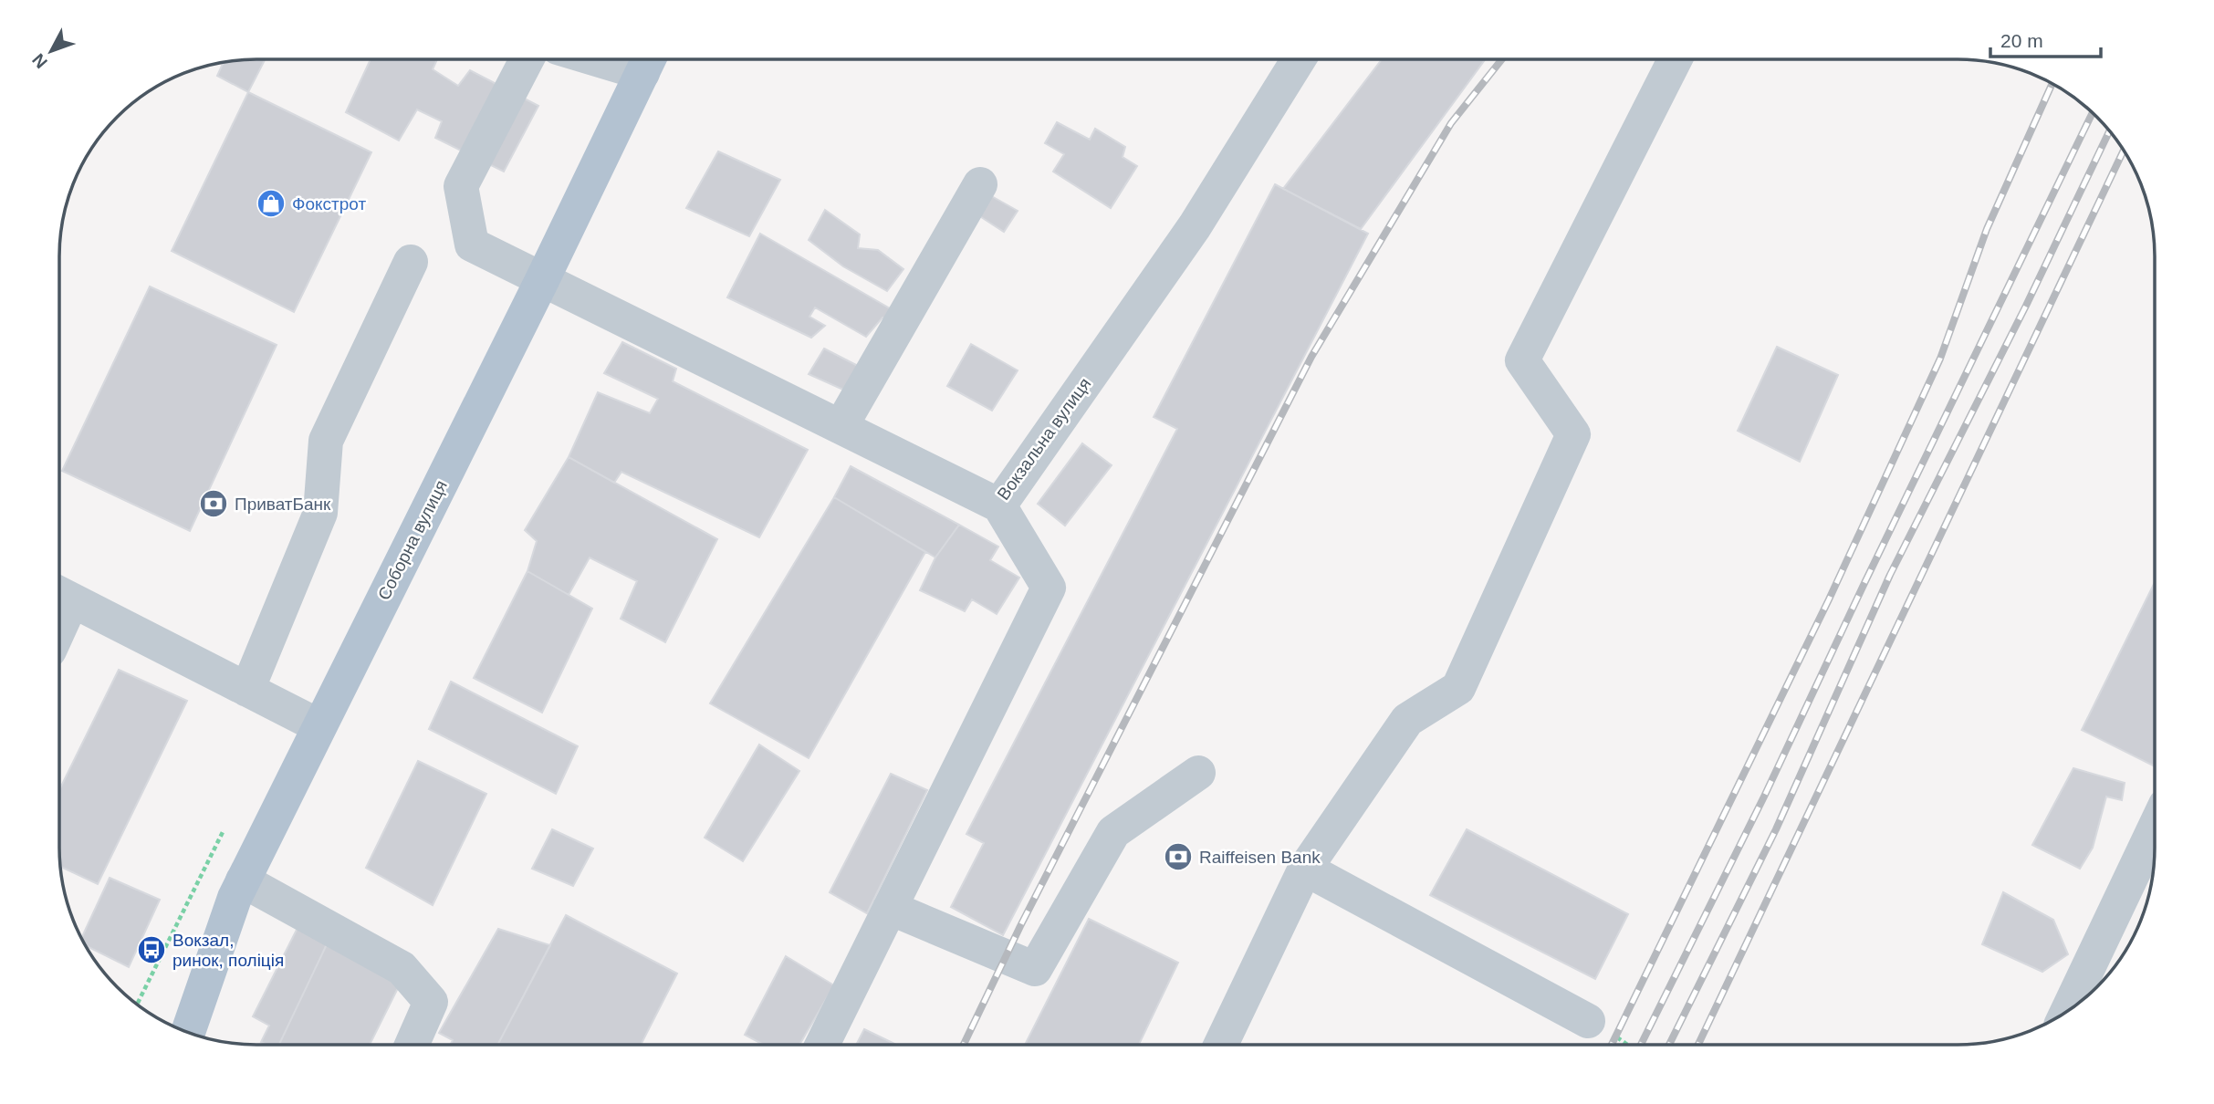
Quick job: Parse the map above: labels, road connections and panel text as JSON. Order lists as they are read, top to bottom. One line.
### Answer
{"streets":{"main road":["Соборна вулиця"],"street":["Вокзальна вулиця"]},"crossings":[["Вокзальна вулиця","Соборна вулиця"]],"places":{"shop":["Фокстрот"],"bank":["ПриватБанк","Raiffeisen Bank"],"bus stop":["Вокзал, ринок, поліція"]},"scale_bar":"20 m","north":"bottom left"}
